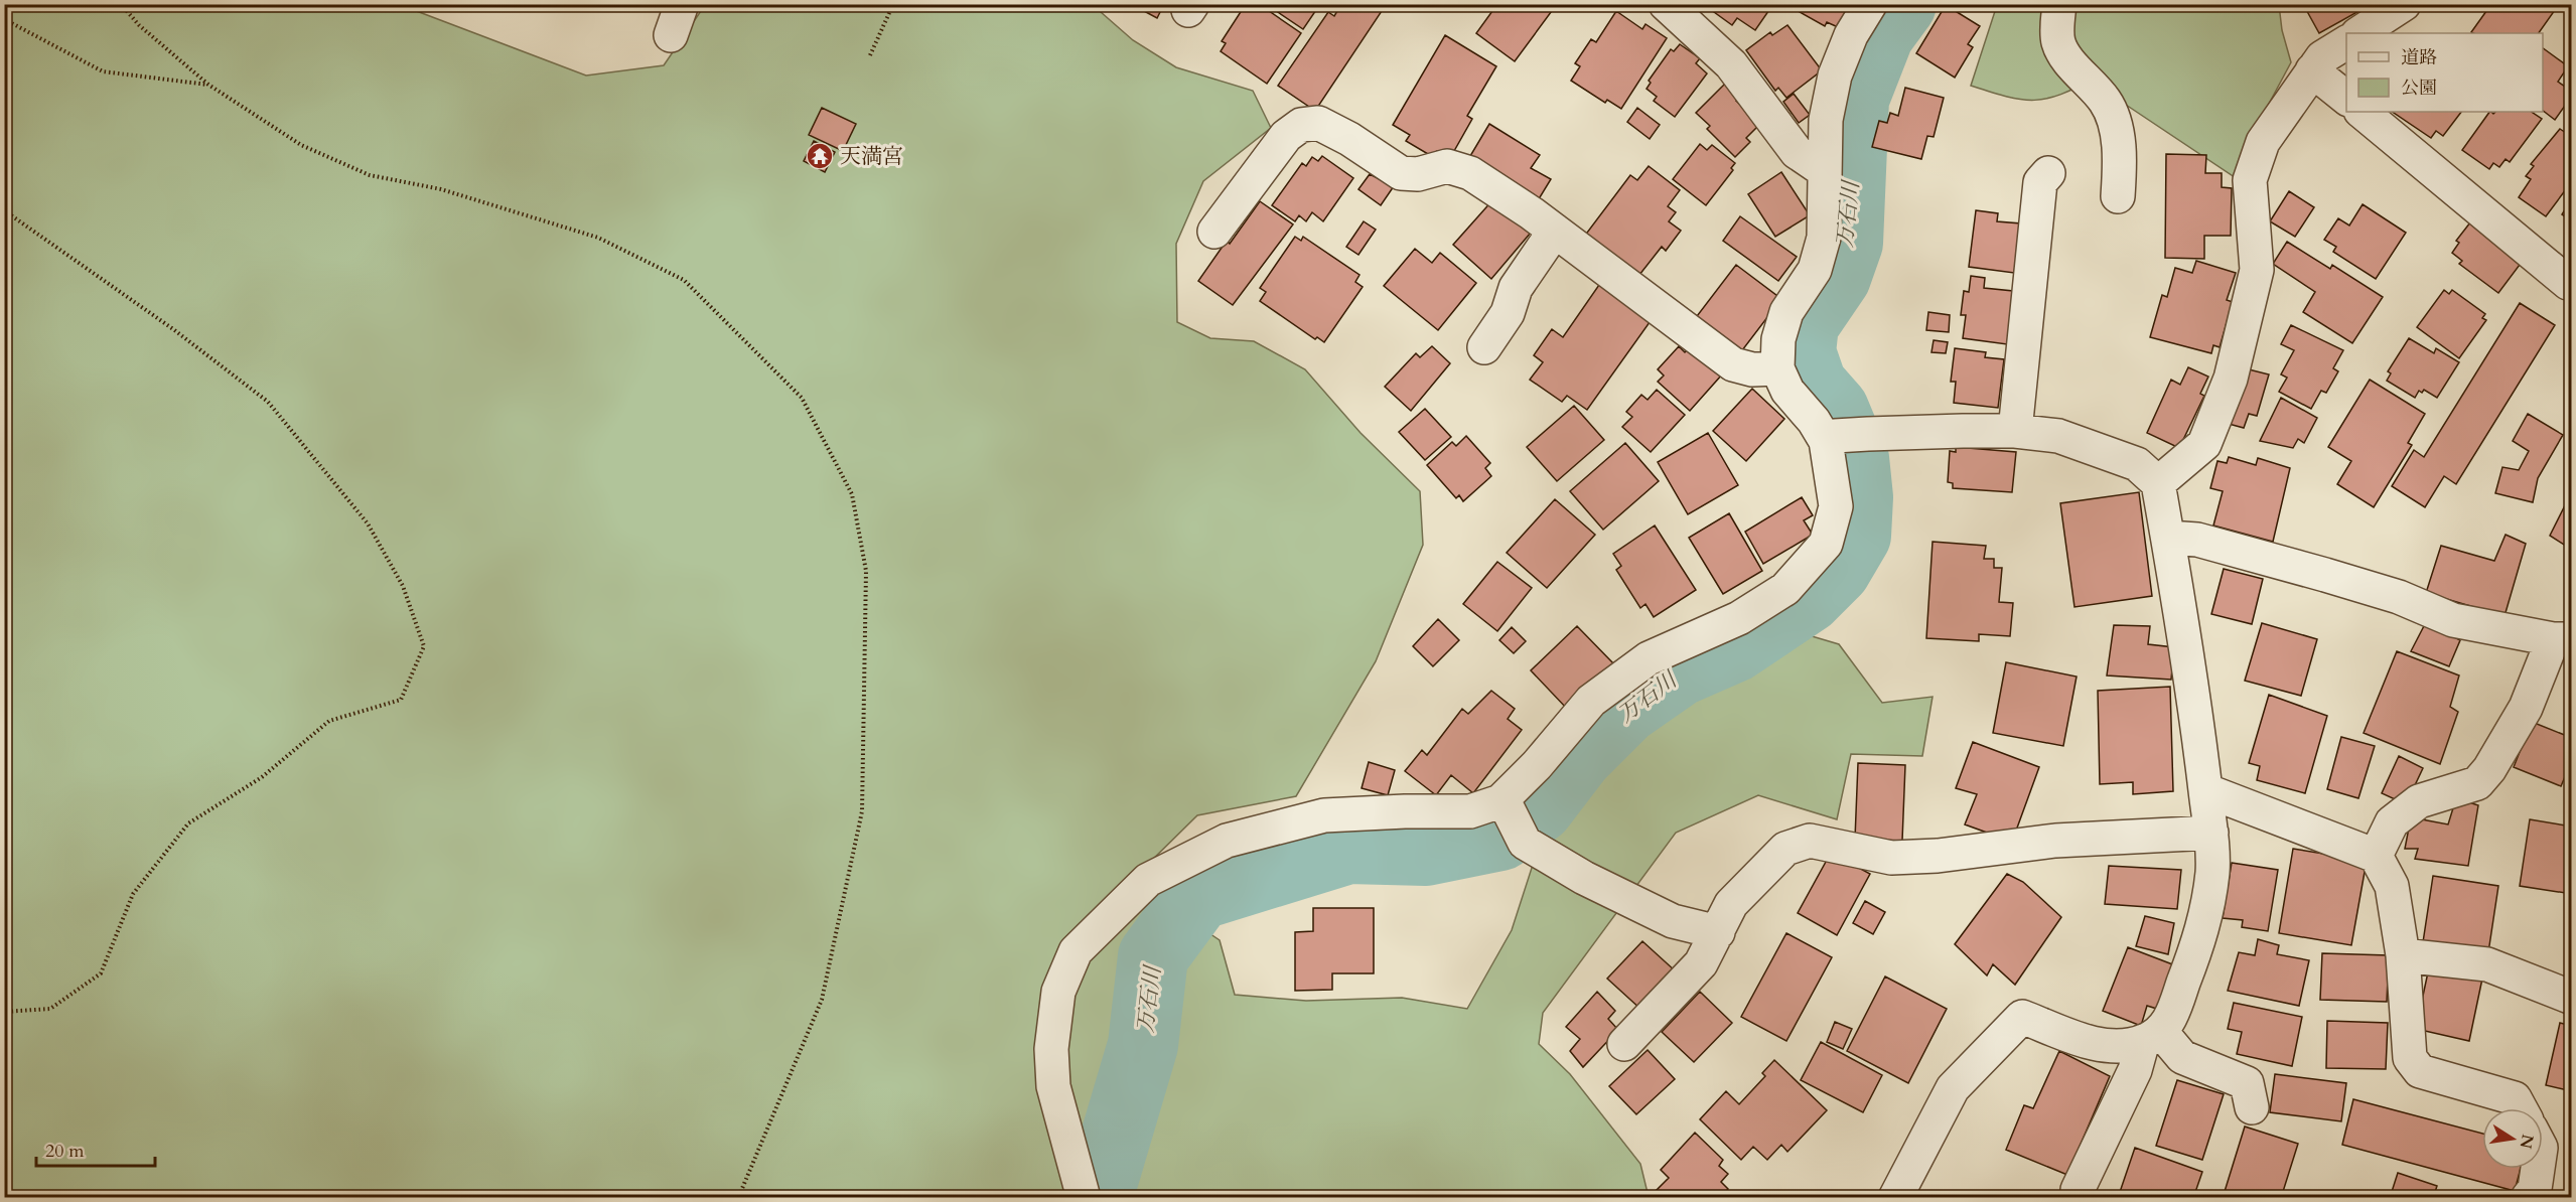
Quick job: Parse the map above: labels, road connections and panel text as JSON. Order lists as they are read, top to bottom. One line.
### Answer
{"water":["万石川"],"places":{"temple":["天満宮"]},"legend":["道路","公園"],"scale_bar":"20 m","north":"right"}
